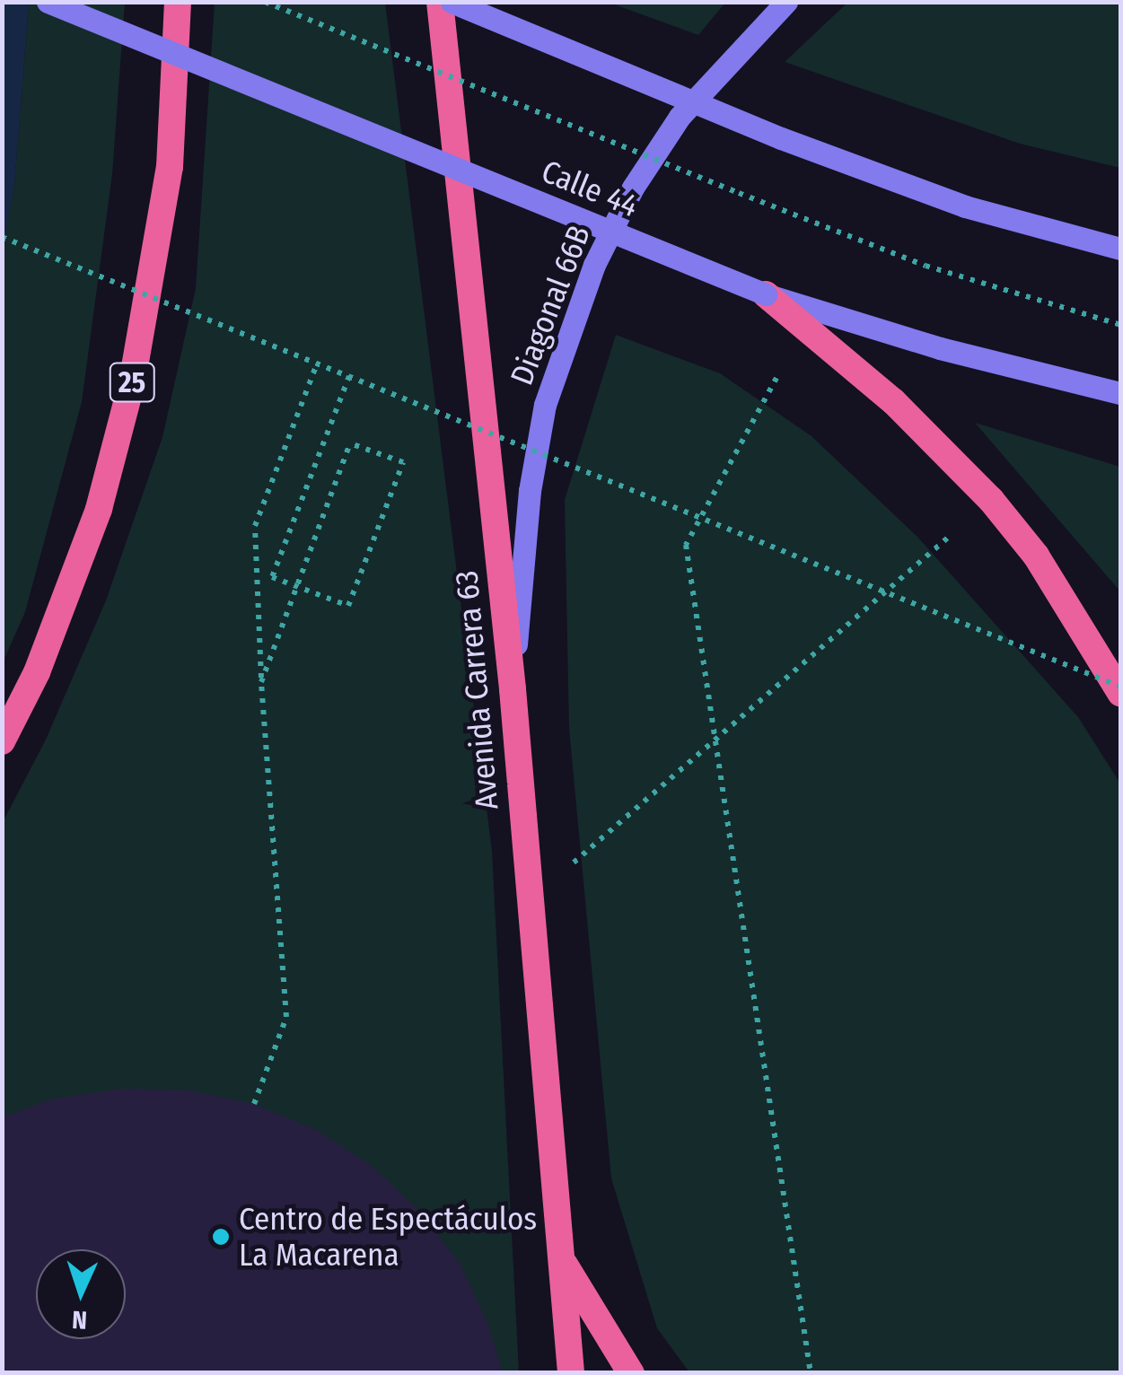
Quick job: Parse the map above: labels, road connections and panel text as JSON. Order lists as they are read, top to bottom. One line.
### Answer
{"streets":{"highway":["25","Avenida Carrera 63"],"main road":["Calle 44","Diagonal 66B"]},"crossings":[["Diagonal 66B","Avenida Carrera 63"]],"places":["Centro de Espectáculos La Macarena"],"north":"bottom"}
